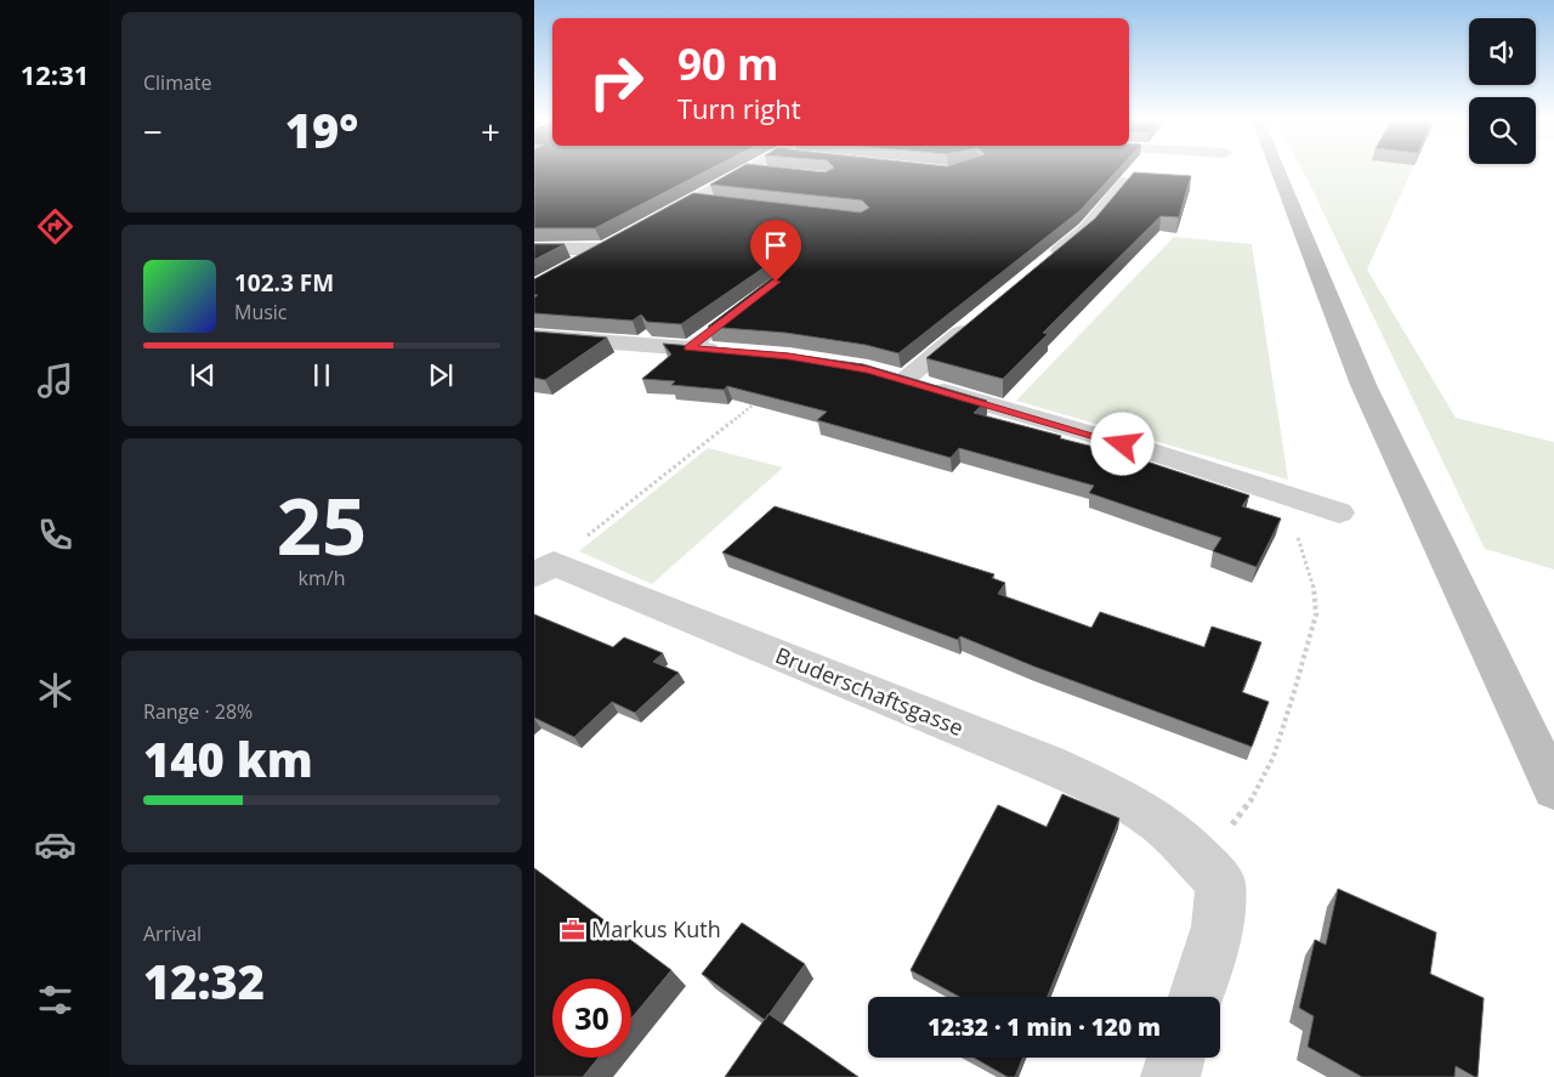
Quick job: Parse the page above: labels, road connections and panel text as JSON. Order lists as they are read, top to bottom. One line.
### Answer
{"streets":{"street":["Bruderschaftsgasse"]},"places":{"office":["Markus Kuth"]},"page":{"tabs":"12:31","tile":["Climate",["25","km/h"],["Range · 28%","140 km"],["Arrival","12:32"]],"turn":["90 m","Turn right"],"heat":["−","19°","+"],"song":["102.3 FM","Music"],"limit":"30","trip":"12:32 · 1 min · 120 m"}}
